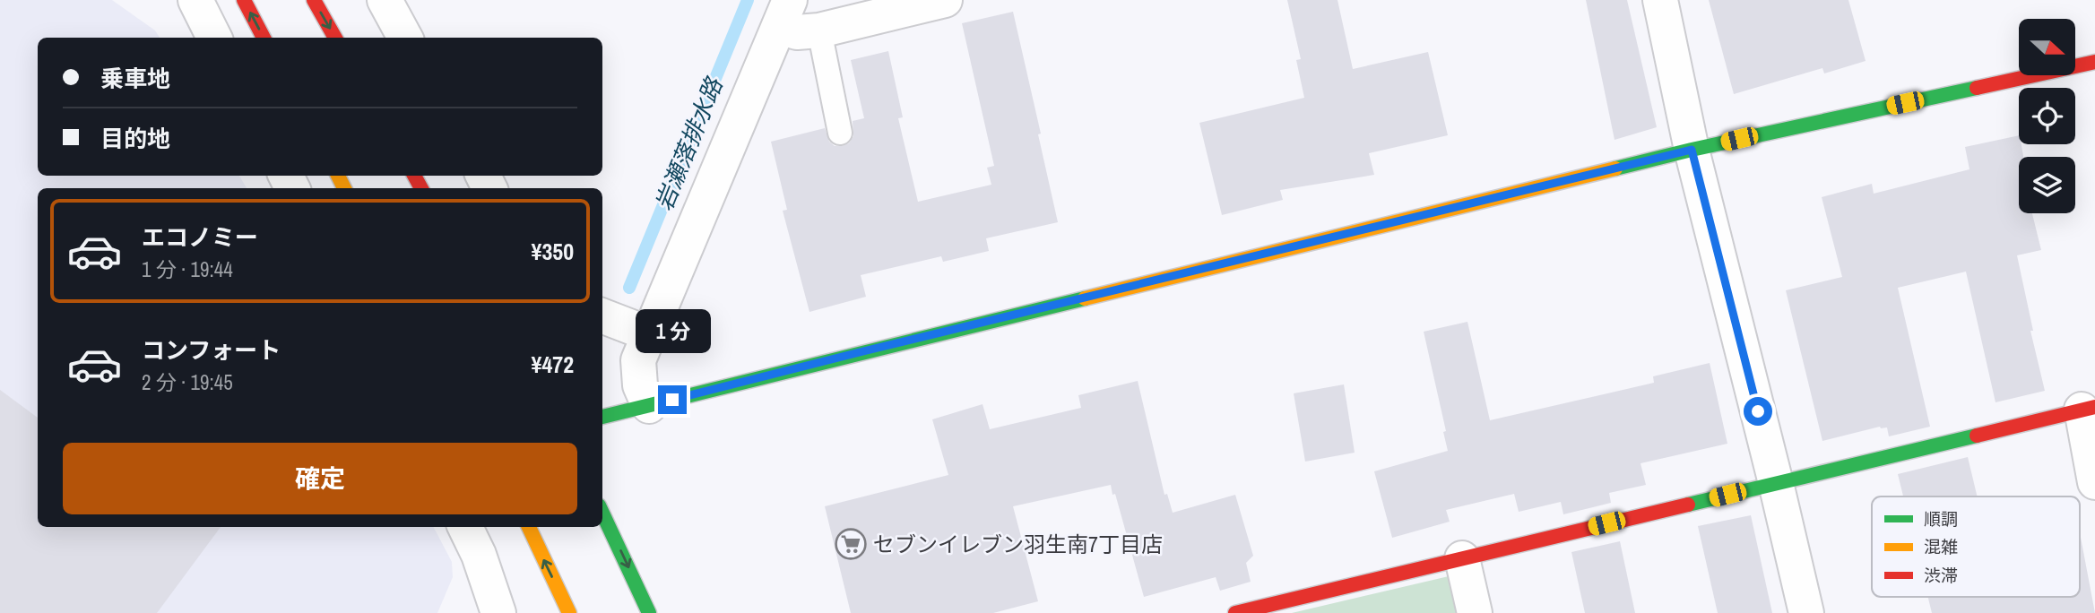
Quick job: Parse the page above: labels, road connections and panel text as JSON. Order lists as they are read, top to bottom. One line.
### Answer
{"water":["岩瀬落排水路"],"places":{"supermarket":["セブンイレブン羽生南7丁目店"]},"legend":["順調","混雑","渋滞"],"north":"right","page":{"banner":["乗車地","目的地"],"list":[{"name":"エコノミー","note":"1 分 · 19:44","value":"¥350"},{"name":"コンフォート","note":"2 分 · 19:45","value":"¥472"}],"bubble":"1 分","buttons":"確定"}}
